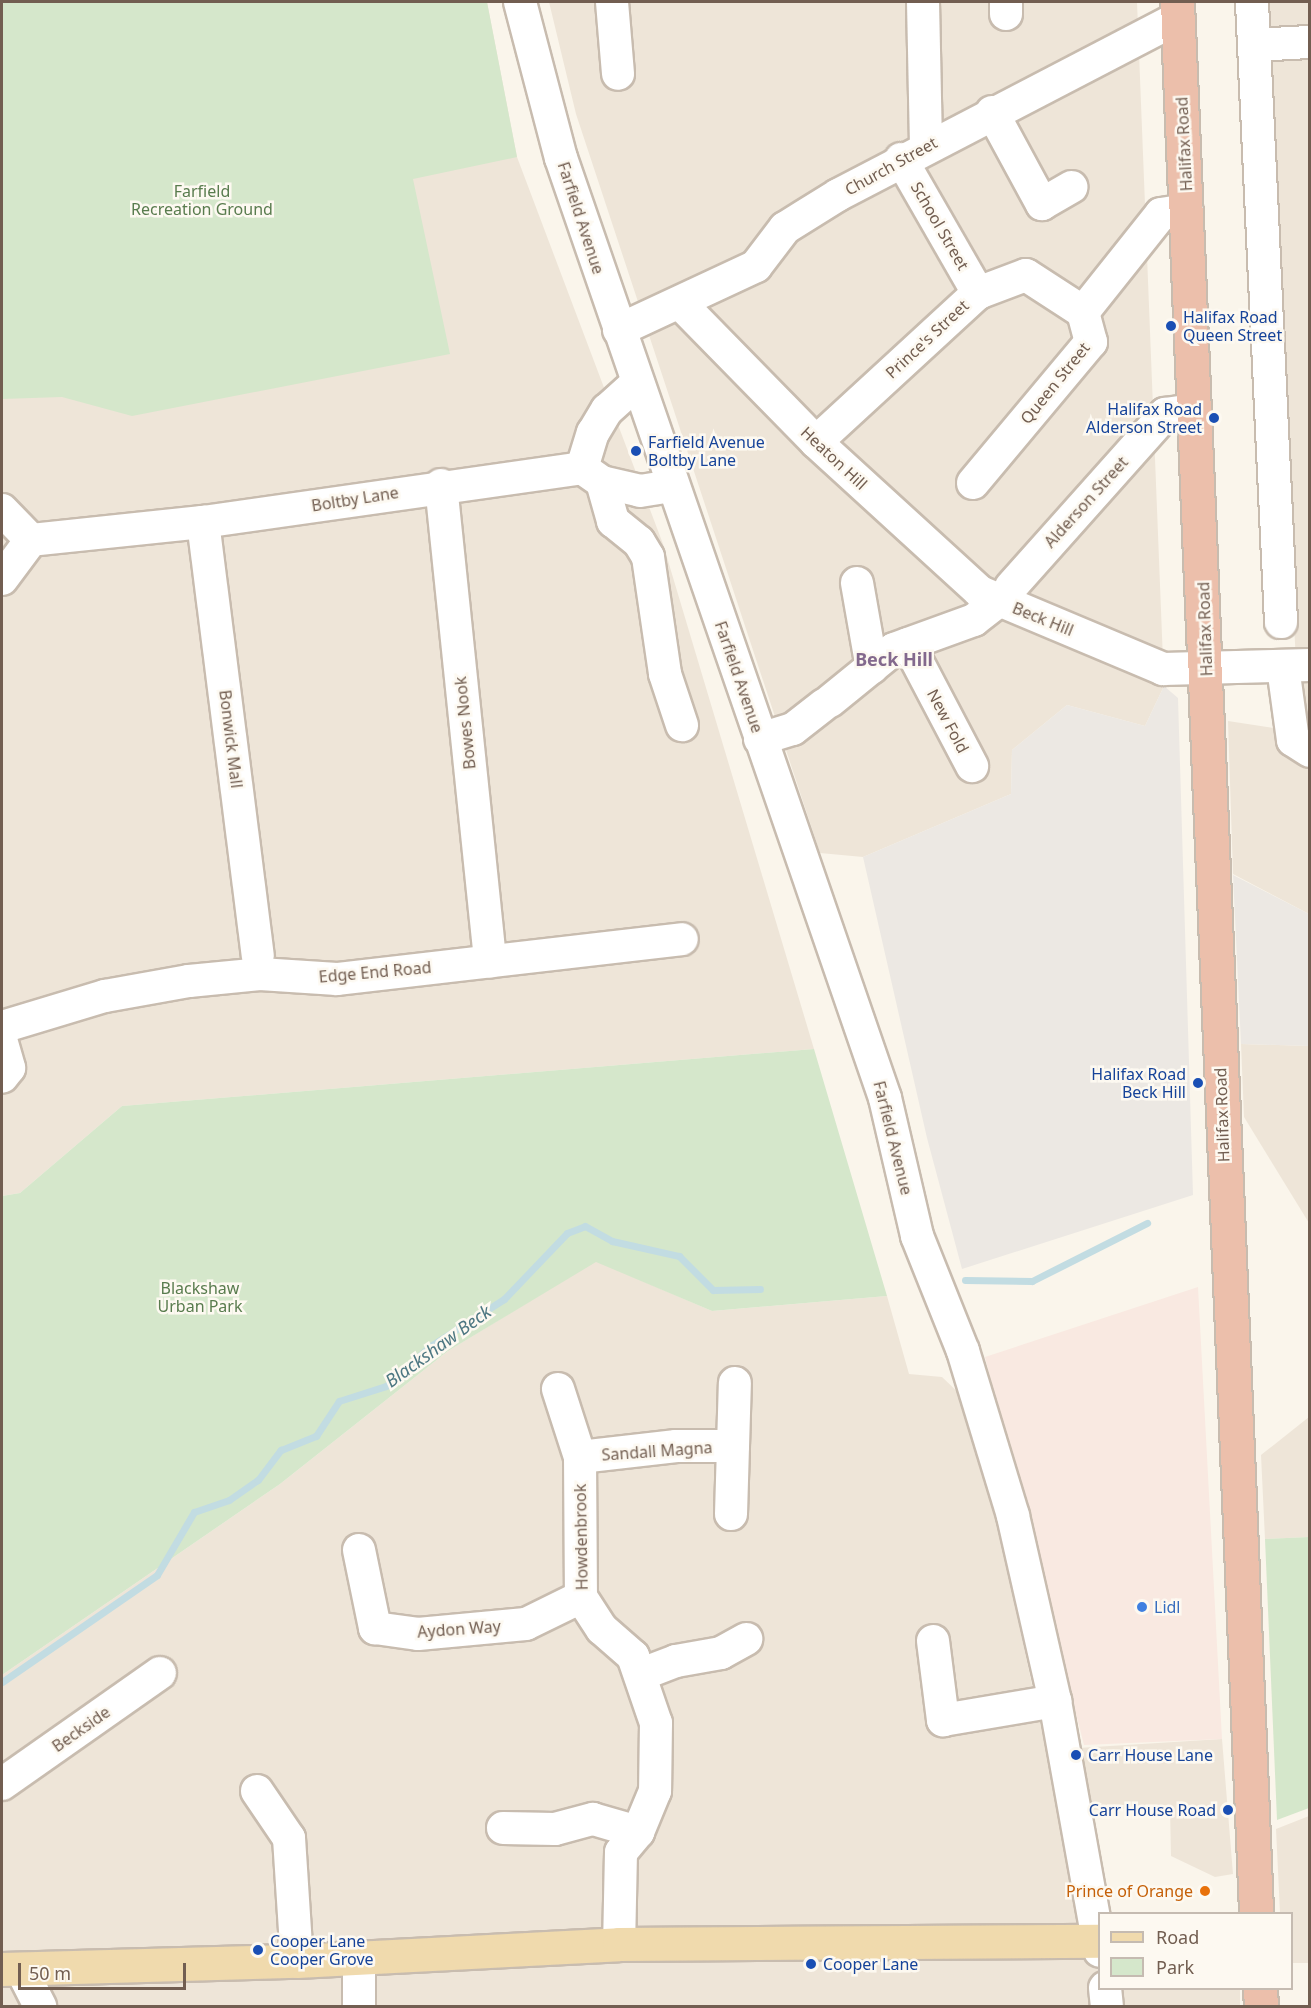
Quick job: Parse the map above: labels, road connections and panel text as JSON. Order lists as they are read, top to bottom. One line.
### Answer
{"streets":{"highway":["Halifax Road"],"street":["Church Street","Farfield Avenue","School Street","Prince's Street","Queen Street","Heaton Hill","Boltby Lane","Alderson Street","Beck Hill","New Fold","Bowes Nook","Bonwick Mall","Edge End Road","Sandall Magna","Howdenbrook","Aydon Way","Beckside"]},"crossings":[["Halifax Road","Church Street"],["Halifax Road","Alderson Street"],["Halifax Road","Beck Hill"],["Church Street","Farfield Avenue"],["Church Street","School Street"],["Church Street","Heaton Hill"],["Farfield Avenue","Boltby Lane"],["Farfield Avenue","Beck Hill"],["School Street","Prince's Street"],["Prince's Street","Queen Street"],["Prince's Street","Heaton Hill"],["Heaton Hill","Alderson Street"],["Heaton Hill","Beck Hill"],["Boltby Lane","Bowes Nook"],["Boltby Lane","Bonwick Mall"],["Alderson Street","Beck Hill"],["Beck Hill","New Fold"],["Bowes Nook","Edge End Road"],["Sandall Magna","Howdenbrook"],["Howdenbrook","Aydon Way"]],"districts":["Beck Hill"],"water":["Blackshaw Beck"],"parks":["Farfield Recreation Ground","Blackshaw Urban Park"],"places":["Halifax Road Queen Street","Halifax Road Alderson Street","Farfield Avenue Boltby Lane","Halifax Road Beck Hill","Lidl","Carr House Lane","Carr House Road","Prince of Orange","Cooper Lane Cooper Grove","Cooper Lane"],"legend":["Road","Park"],"scale_bar":"50 m"}
